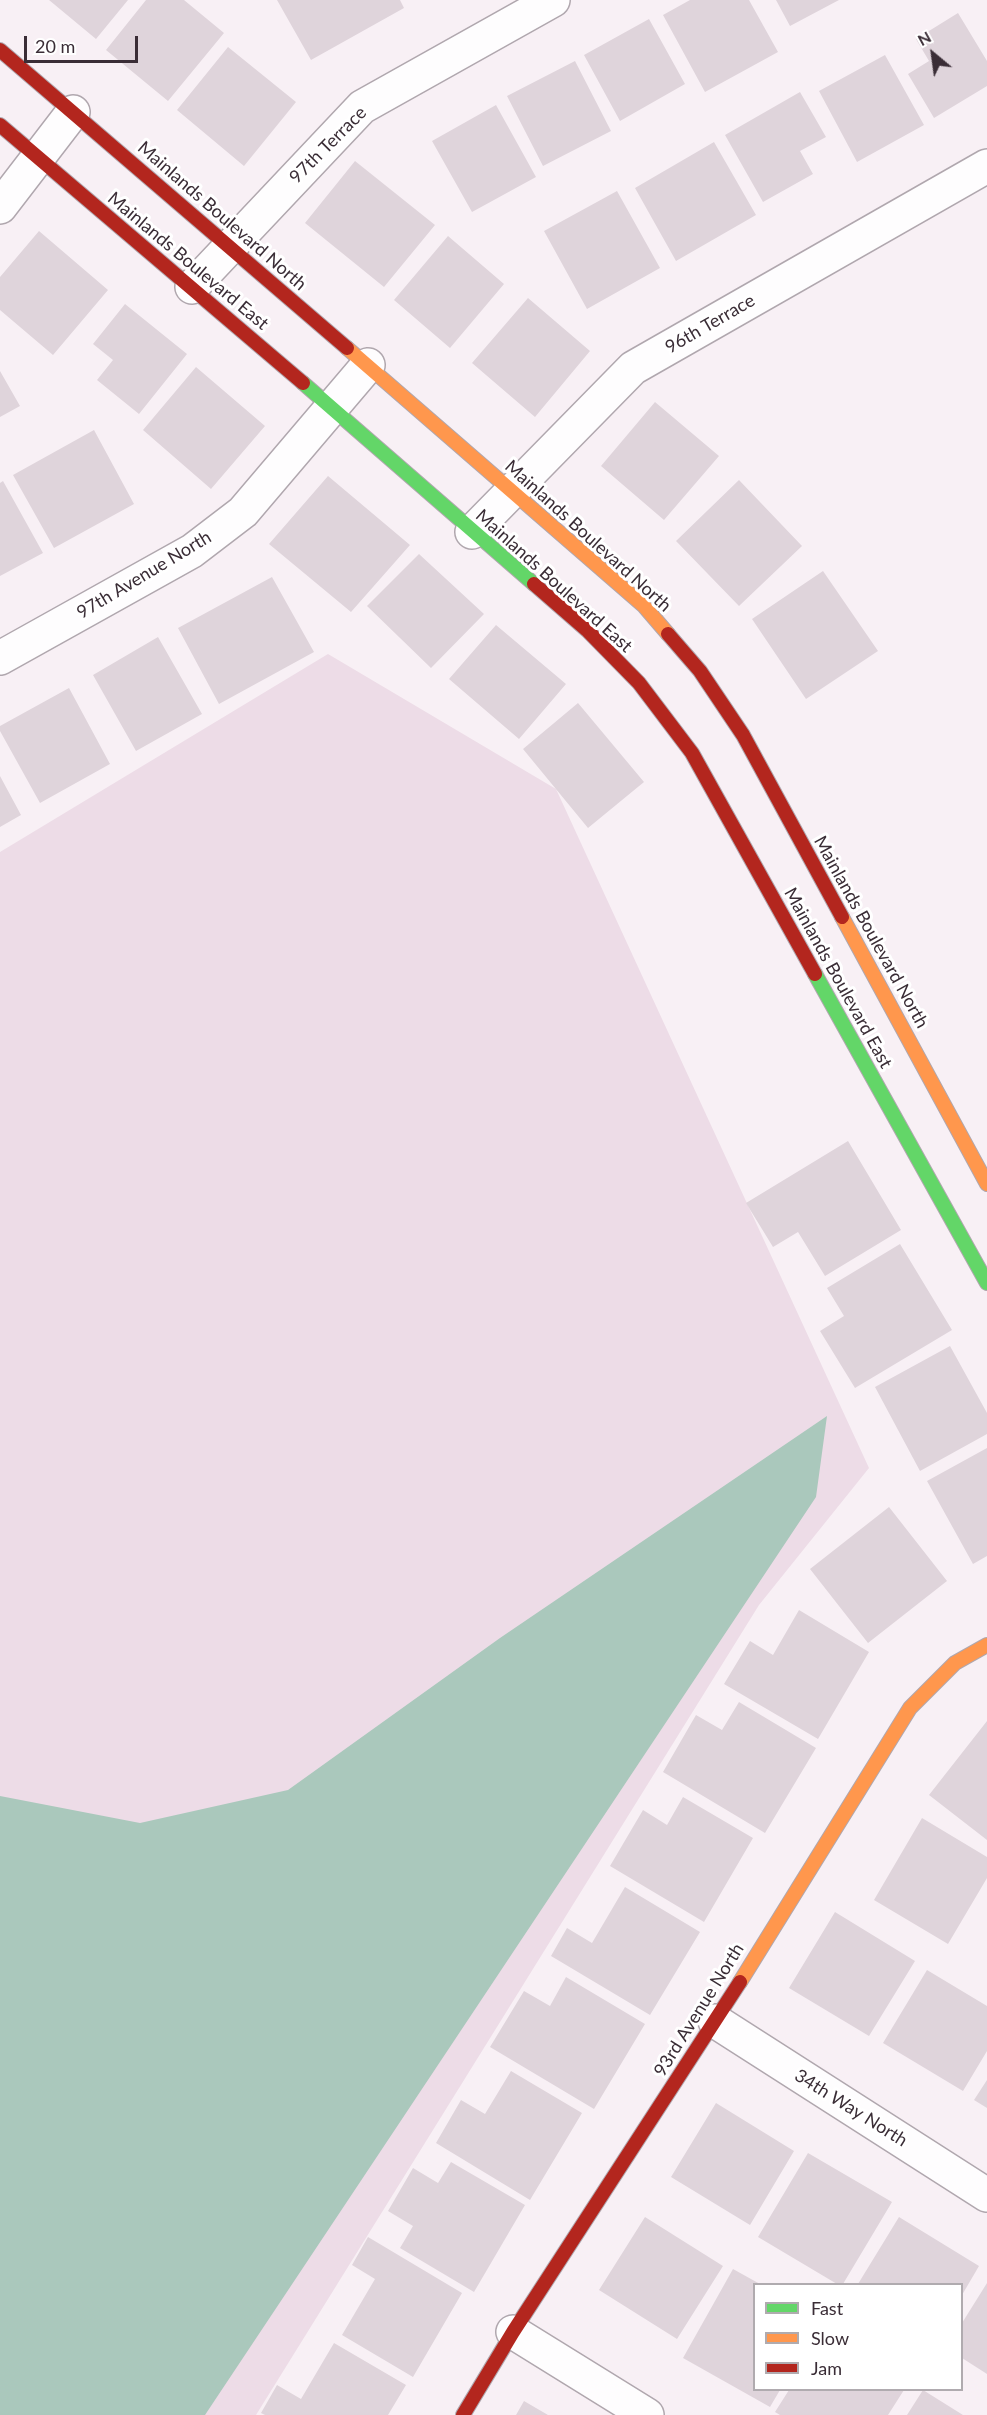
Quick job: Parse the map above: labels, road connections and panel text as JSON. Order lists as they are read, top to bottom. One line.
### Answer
{"streets":{"street":["97th Terrace","Mainlands Boulevard North","Mainlands Boulevard East","96th Terrace","97th Avenue North","93rd Avenue North","34th Way North"]},"crossings":[["97th Terrace","Mainlands Boulevard North"],["97th Terrace","Mainlands Boulevard East"],["Mainlands Boulevard North","96th Terrace"],["Mainlands Boulevard North","97th Avenue North"],["Mainlands Boulevard East","96th Terrace"],["Mainlands Boulevard East","97th Avenue North"],["93rd Avenue North","34th Way North"]],"legend":["Fast","Slow","Jam"],"scale_bar":"20 m","north":"top left"}
